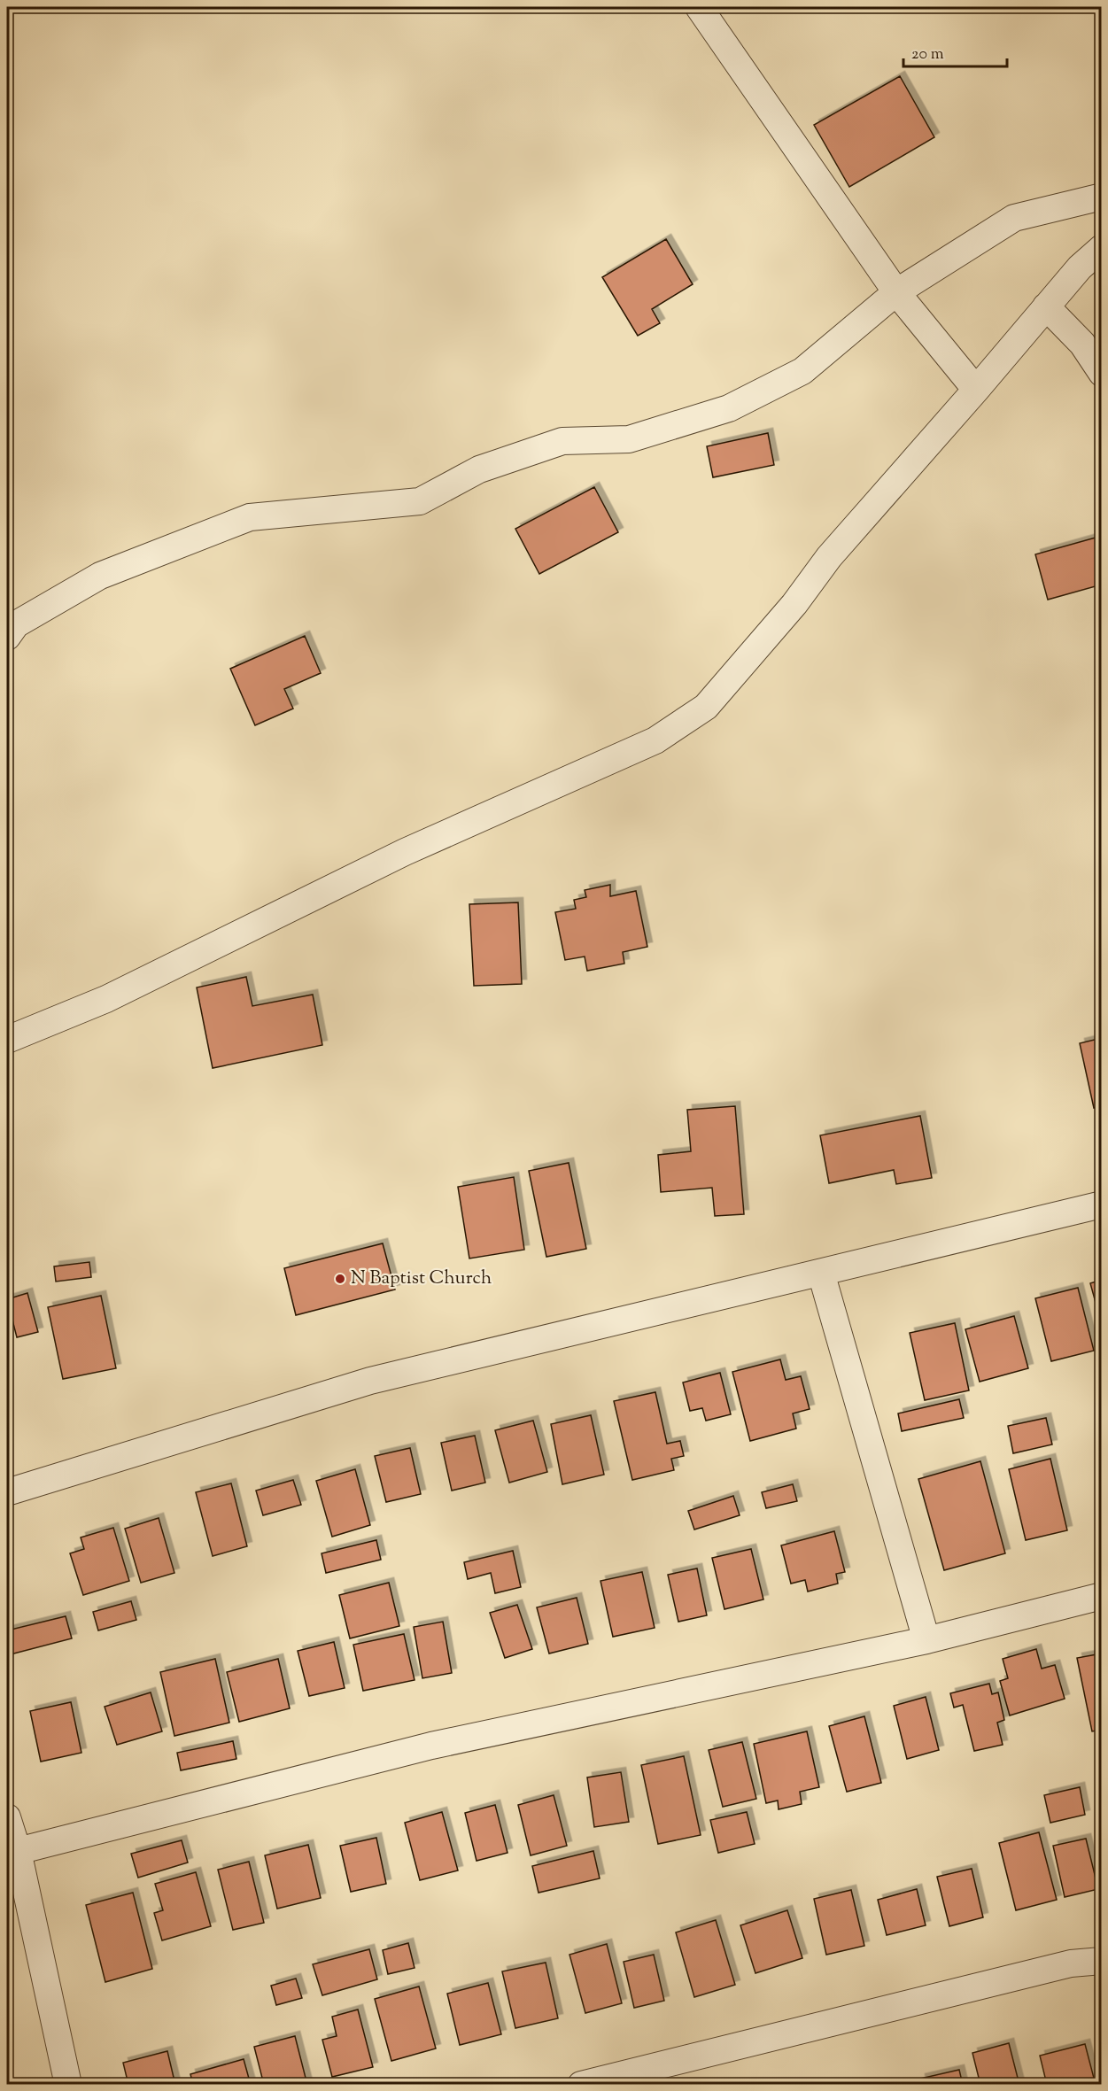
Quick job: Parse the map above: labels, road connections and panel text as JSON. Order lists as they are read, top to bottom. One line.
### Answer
{"places":["N Baptist Church"],"scale_bar":"20 m"}
